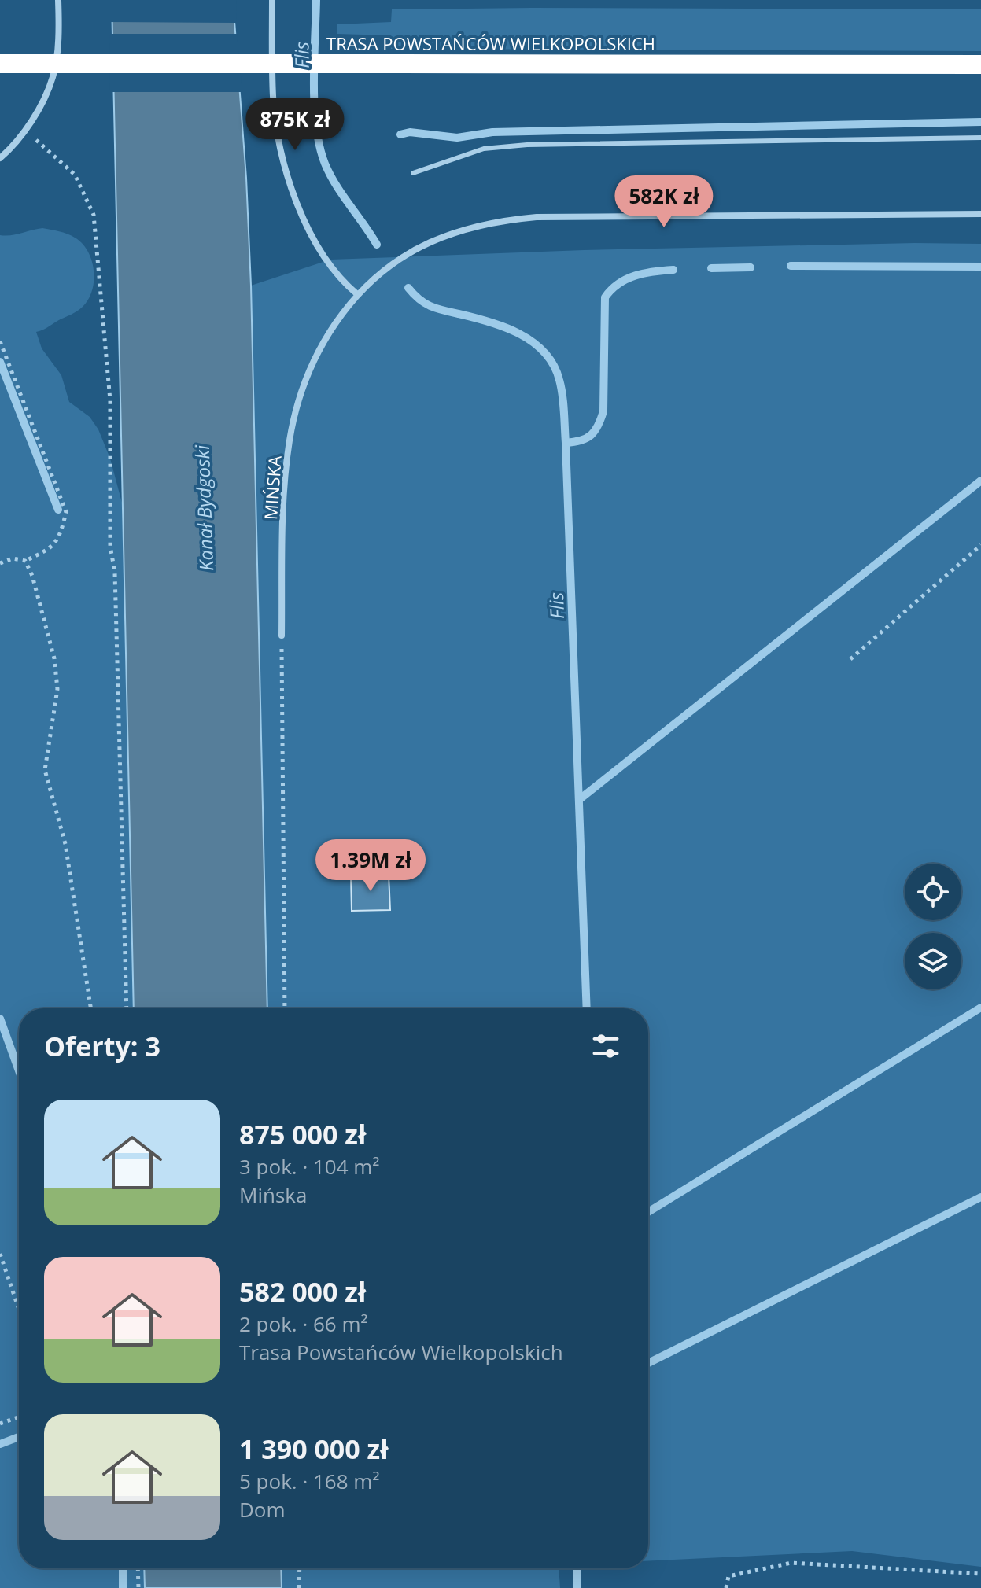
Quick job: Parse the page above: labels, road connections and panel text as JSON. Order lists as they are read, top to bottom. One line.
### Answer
{"streets":{"highway":["TRASA POWSTAŃCÓW WIELKOPOLSKICH"],"street":["MIŃSKA"]},"water":["Flis","Kanał Bydgoski"],"page":{"price":["875K zł","582K zł","1.39M zł"],"heading":"Oferty: 3","list":[{"name":"875 000 zł","note":"3 pok. · 104 m² · Mińska"},{"name":"582 000 zł","note":"2 pok. · 66 m² · Trasa Powstańców Wielkopolskich"},{"name":"1 390 000 zł","note":"5 pok. · 168 m² · Dom"}]}}
